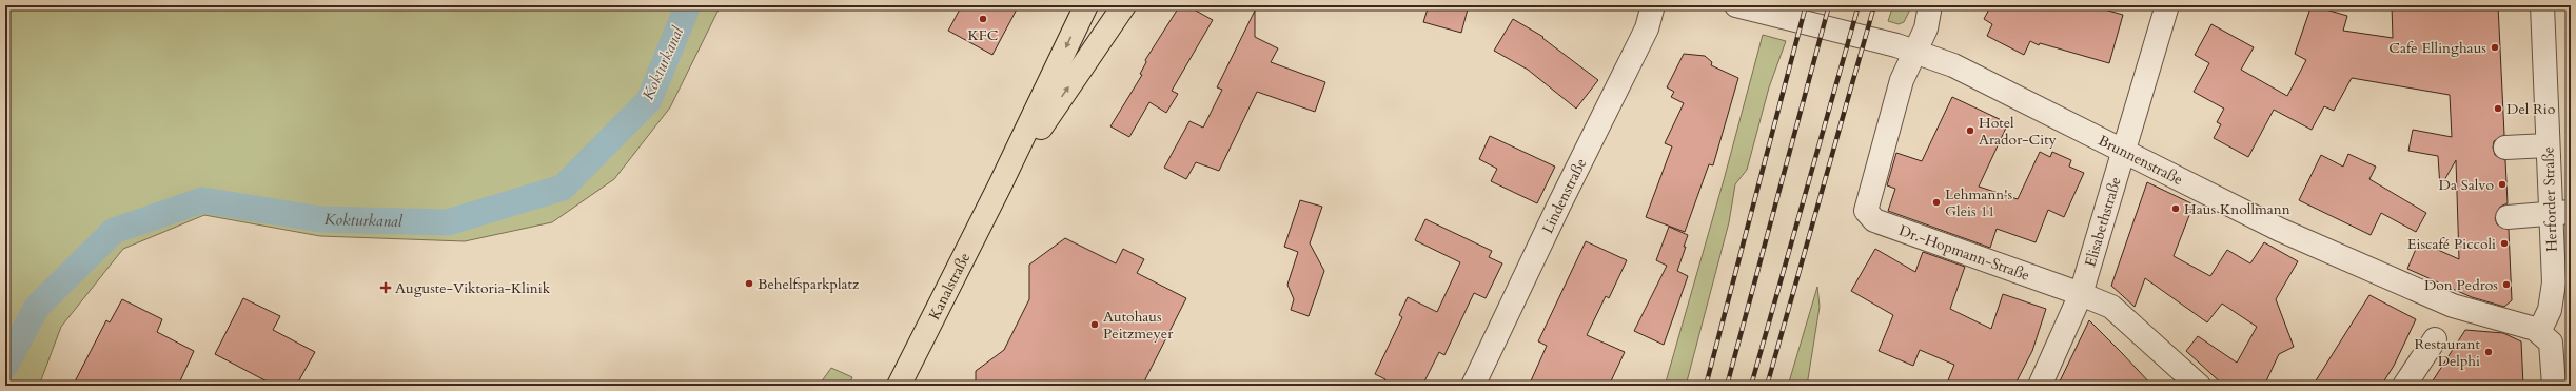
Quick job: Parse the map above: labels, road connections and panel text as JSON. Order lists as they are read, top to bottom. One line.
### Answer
{"streets":{"main road":["Kanalstraße"],"street":["Brunnenstraße","Lindenstraße","Herforder Straße","Elisabethstraße","Dr.-Hopmann-Straße"]},"crossings":[["Brunnenstraße","Herforder Straße"],["Brunnenstraße","Elisabethstraße"],["Brunnenstraße","Dr.-Hopmann-Straße"],["Elisabethstraße","Dr.-Hopmann-Straße"]],"water":["Kokturkanal"],"places":{"other":["KFC","Cafe Ellinghaus","Del Rio","Hotel Arador-City","Da Salvo","Lehmann's Gleis 11","Haus Knollmann","Eiscafé Piccoli","Behelfsparkplatz","Don Pedros","Autohaus Peitzmeyer","Restaurant Delphi"],"health":["Auguste-Viktoria-Klinik"]}}
